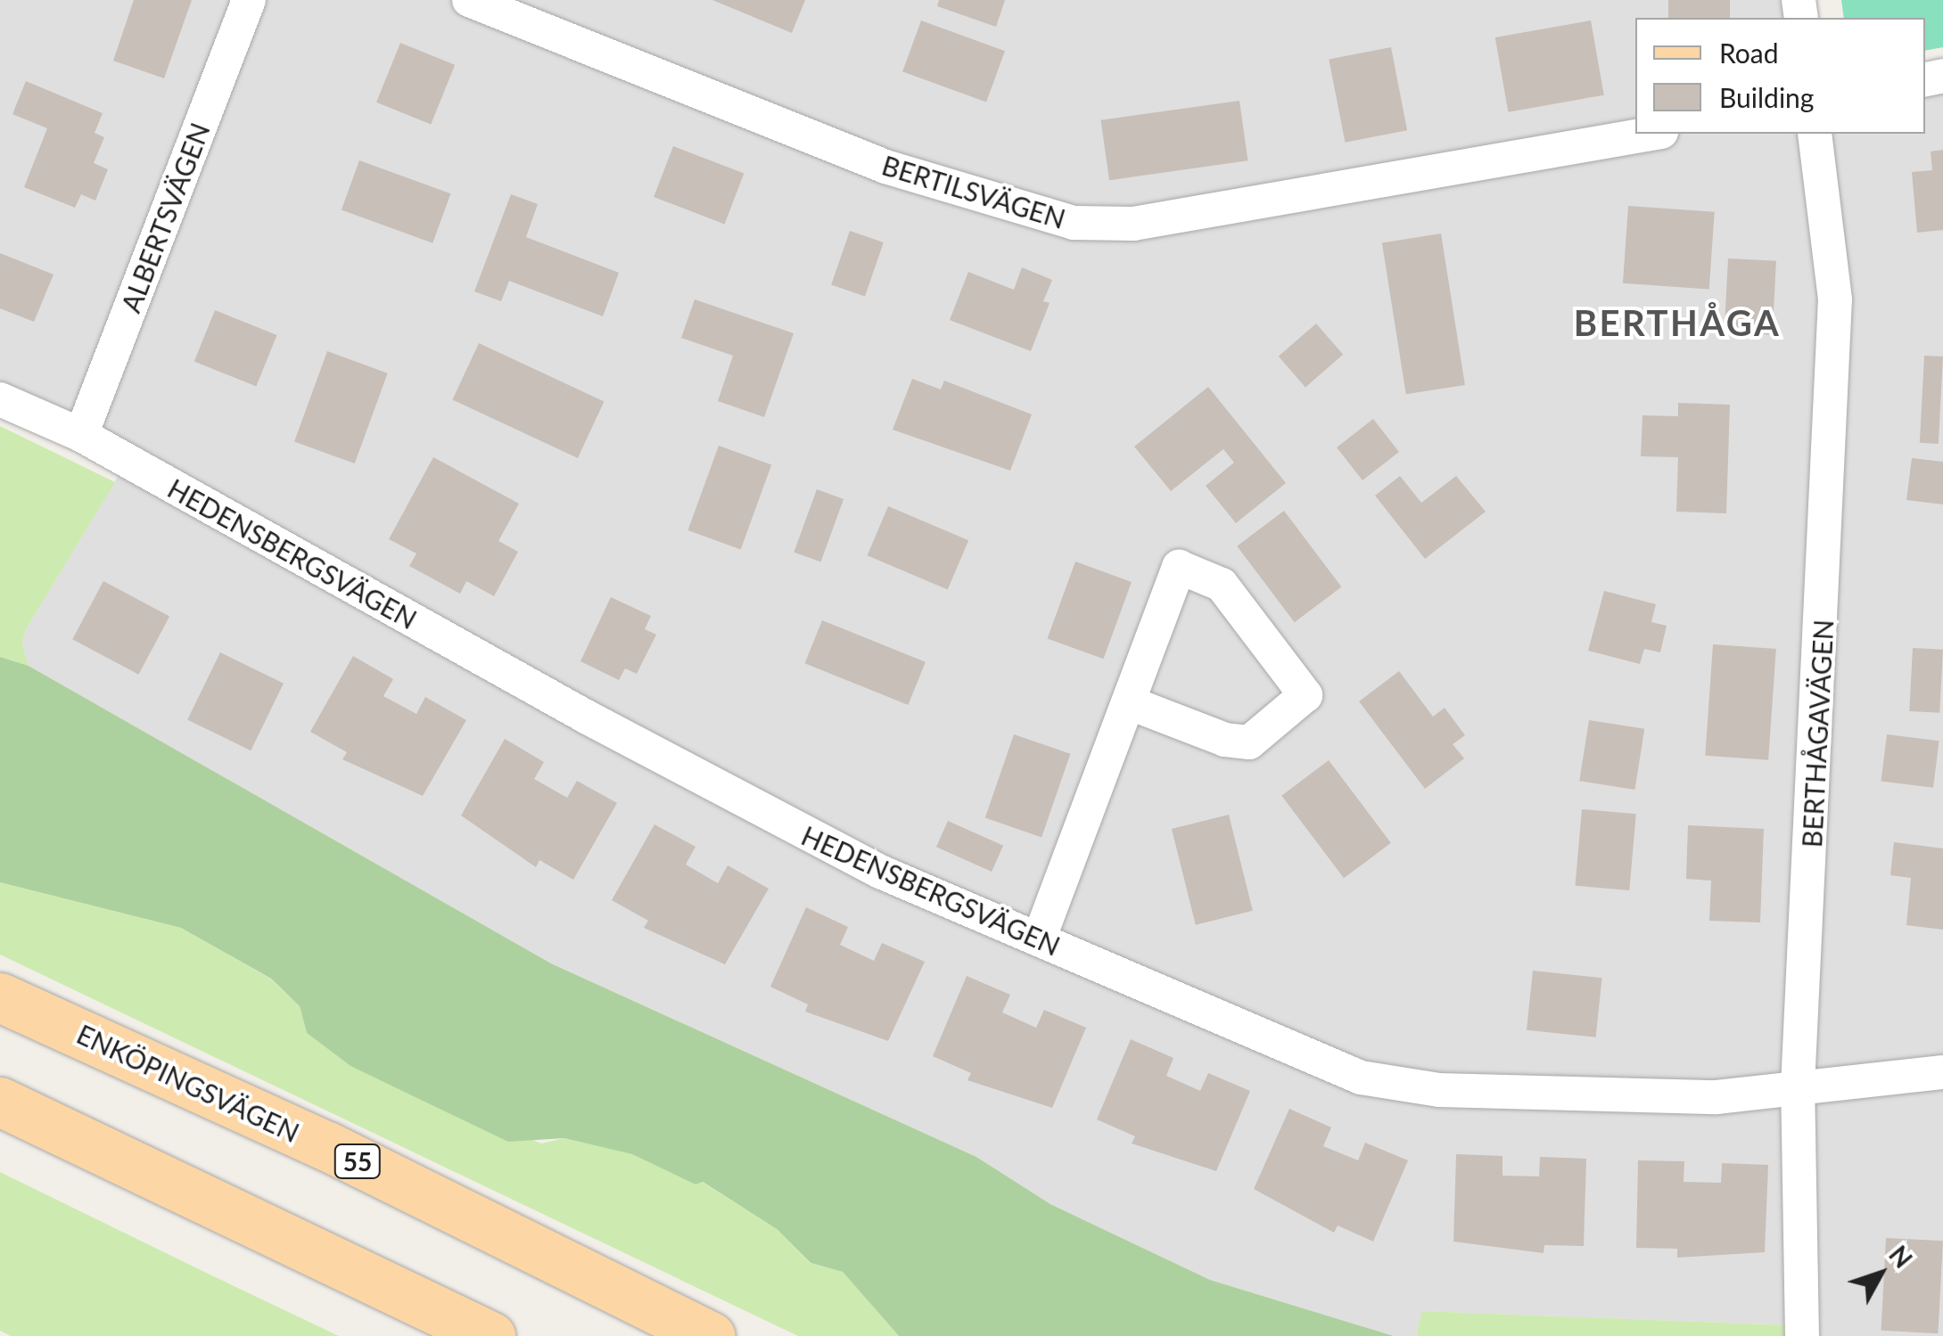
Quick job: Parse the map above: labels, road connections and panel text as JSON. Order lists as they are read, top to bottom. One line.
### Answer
{"streets":{"main road":["ENKÖPINGSVÄGEN","55"],"street":["BERTILSVÄGEN","ALBERTSVÄGEN","HEDENSBERGSVÄGEN","BERTHÅGAVÄGEN"]},"crossings":[["ALBERTSVÄGEN","HEDENSBERGSVÄGEN"],["HEDENSBERGSVÄGEN","BERTHÅGAVÄGEN"]],"districts":["BERTHÅGA"],"legend":["Road","Building"],"north":"top right"}
